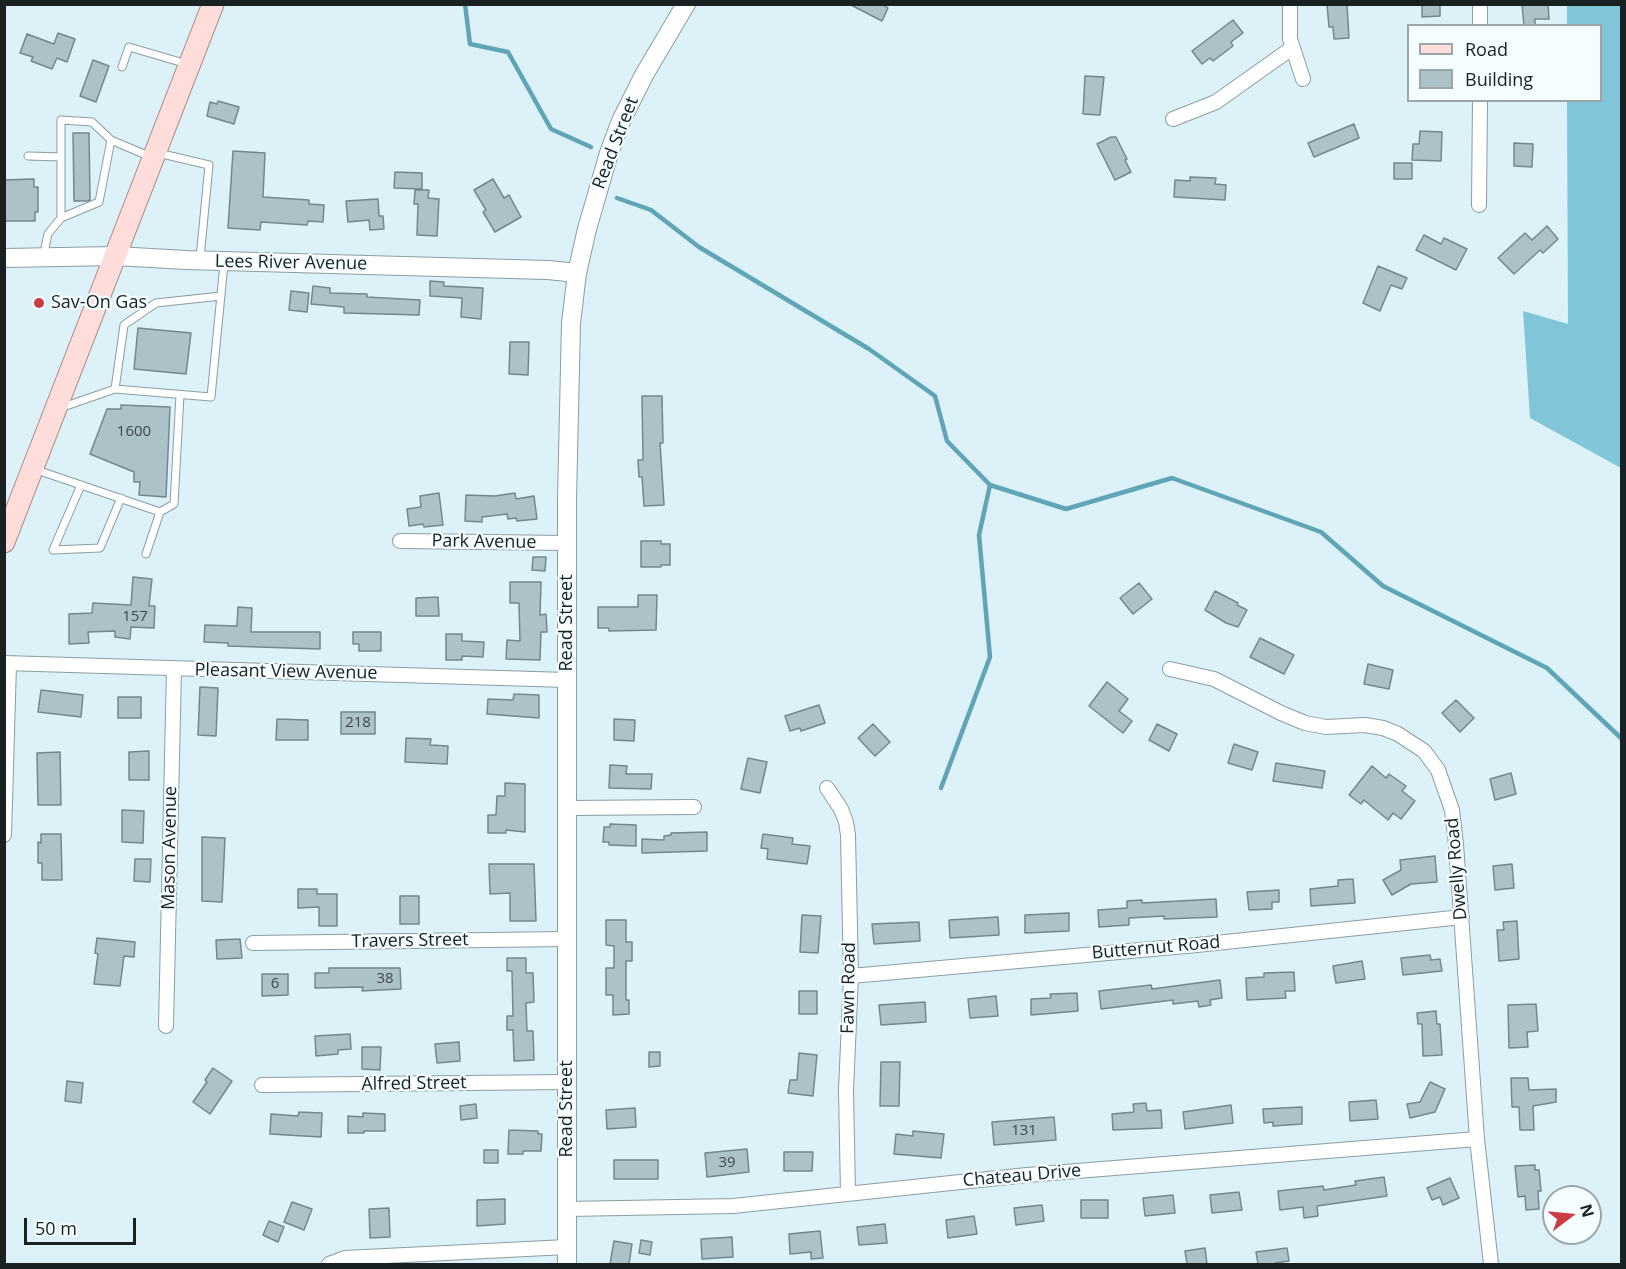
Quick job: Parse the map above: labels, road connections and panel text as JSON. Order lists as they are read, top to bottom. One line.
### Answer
{"streets":{"main road":["Read Street","Lees River Avenue"],"street":["Park Avenue","Pleasant View Avenue","Mason Avenue","Dwelly Road","Travers Street","Butternut Road","Fawn Road","Alfred Street","Chateau Drive"]},"crossings":[["Read Street","Lees River Avenue"],["Read Street","Park Avenue"],["Read Street","Pleasant View Avenue"],["Read Street","Travers Street"],["Read Street","Alfred Street"],["Read Street","Chateau Drive"],["Pleasant View Avenue","Mason Avenue"],["Dwelly Road","Butternut Road"],["Dwelly Road","Chateau Drive"],["Butternut Road","Fawn Road"],["Fawn Road","Chateau Drive"]],"places":["Sav-On Gas"],"house_numbers":["1600","157","218","38","6","131","39"],"legend":["Road","Building"],"scale_bar":"50 m","north":"right"}
